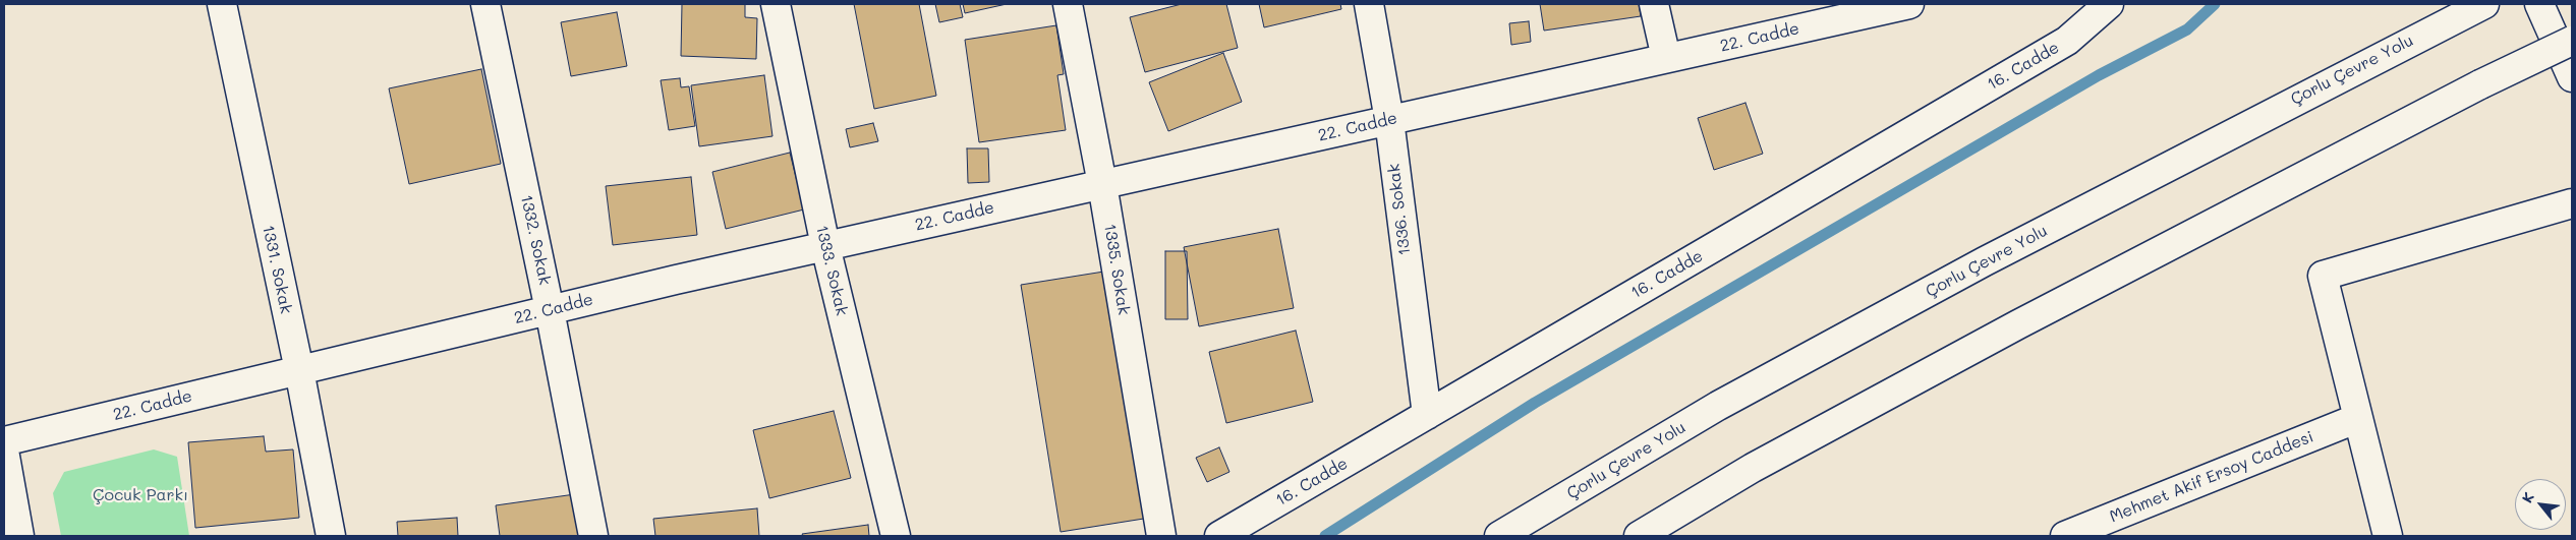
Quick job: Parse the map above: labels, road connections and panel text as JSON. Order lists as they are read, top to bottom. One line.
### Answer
{"streets":{"main road":["22. Cadde","16. Cadde","Çorlu Çevre Yolu","1336. Sokak","1332. Sokak","1331. Sokak","1335. Sokak","1333. Sokak","Mehmet Akif Ersoy Caddesi"]},"crossings":[["22. Cadde","1336. Sokak"],["22. Cadde","1332. Sokak"],["22. Cadde","1331. Sokak"],["22. Cadde","1335. Sokak"],["22. Cadde","1333. Sokak"],["16. Cadde","1336. Sokak"]],"parks":["Çocuk Parkı"],"north":"top left"}
